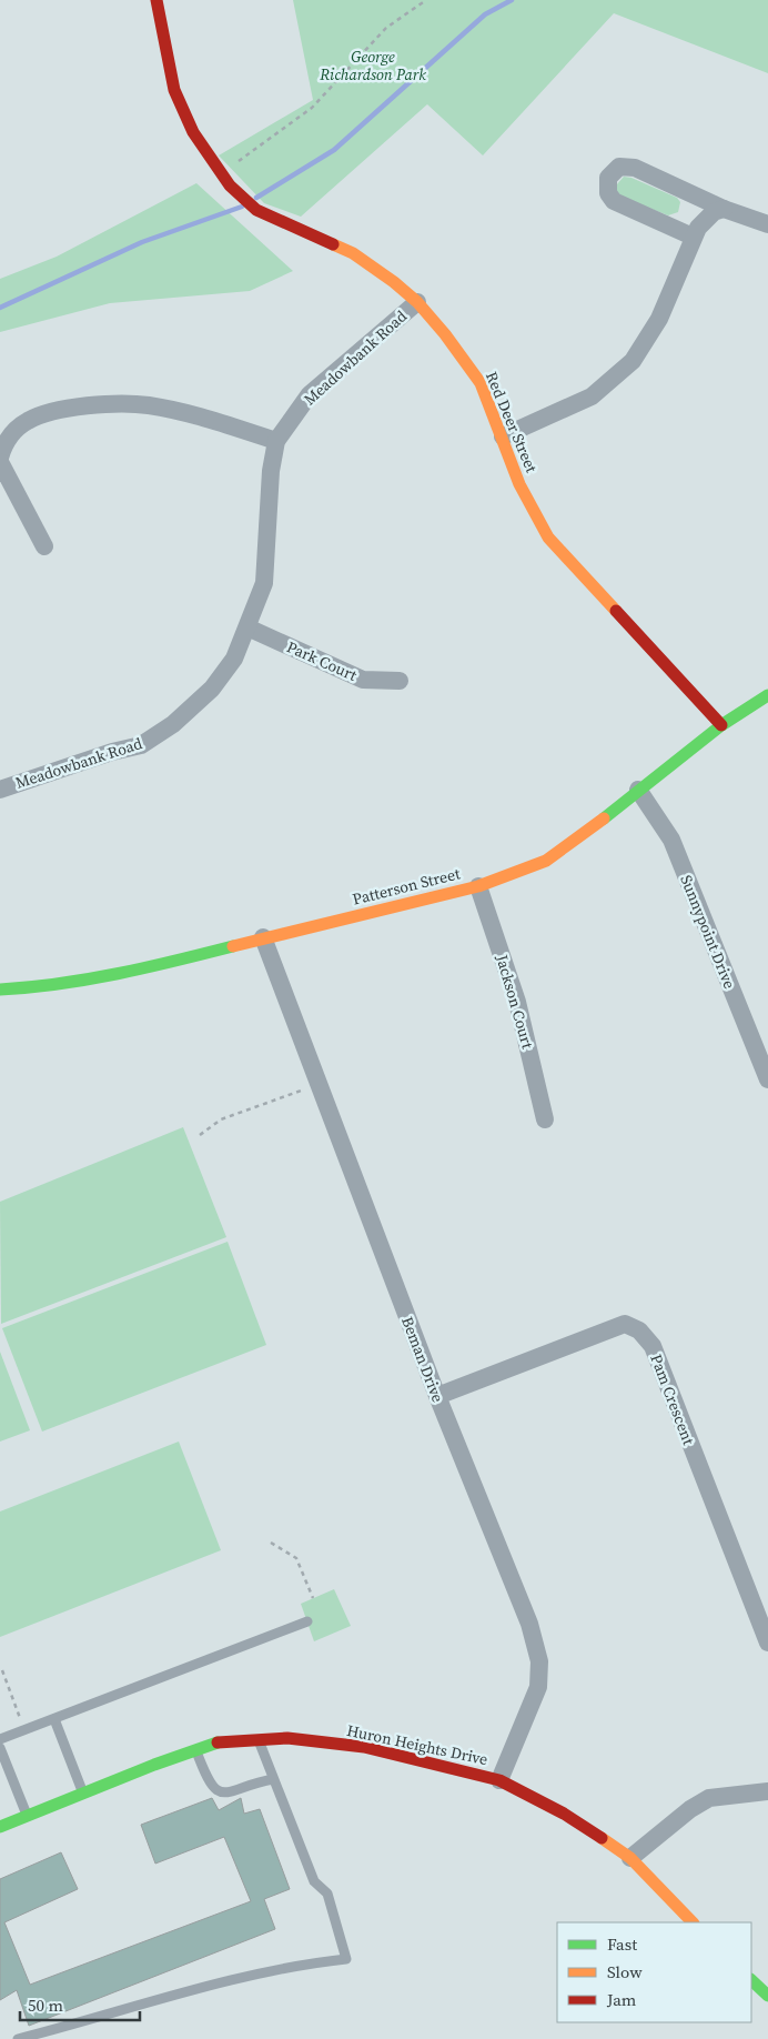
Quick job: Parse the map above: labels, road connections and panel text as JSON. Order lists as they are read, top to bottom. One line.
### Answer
{"streets":{"street":["Meadowbank Road","Red Deer Street","Park Court","Patterson Street","Sunnypoint Drive","Jackson Court","Beman Drive","Pam Crescent","Huron Heights Drive"]},"crossings":[["Meadowbank Road","Red Deer Street"],["Meadowbank Road","Park Court"],["Red Deer Street","Patterson Street"],["Patterson Street","Sunnypoint Drive"],["Patterson Street","Jackson Court"],["Patterson Street","Beman Drive"],["Beman Drive","Pam Crescent"],["Beman Drive","Huron Heights Drive"]],"parks":["George Richardson Park"],"legend":["Fast","Slow","Jam"],"scale_bar":"50 m"}
